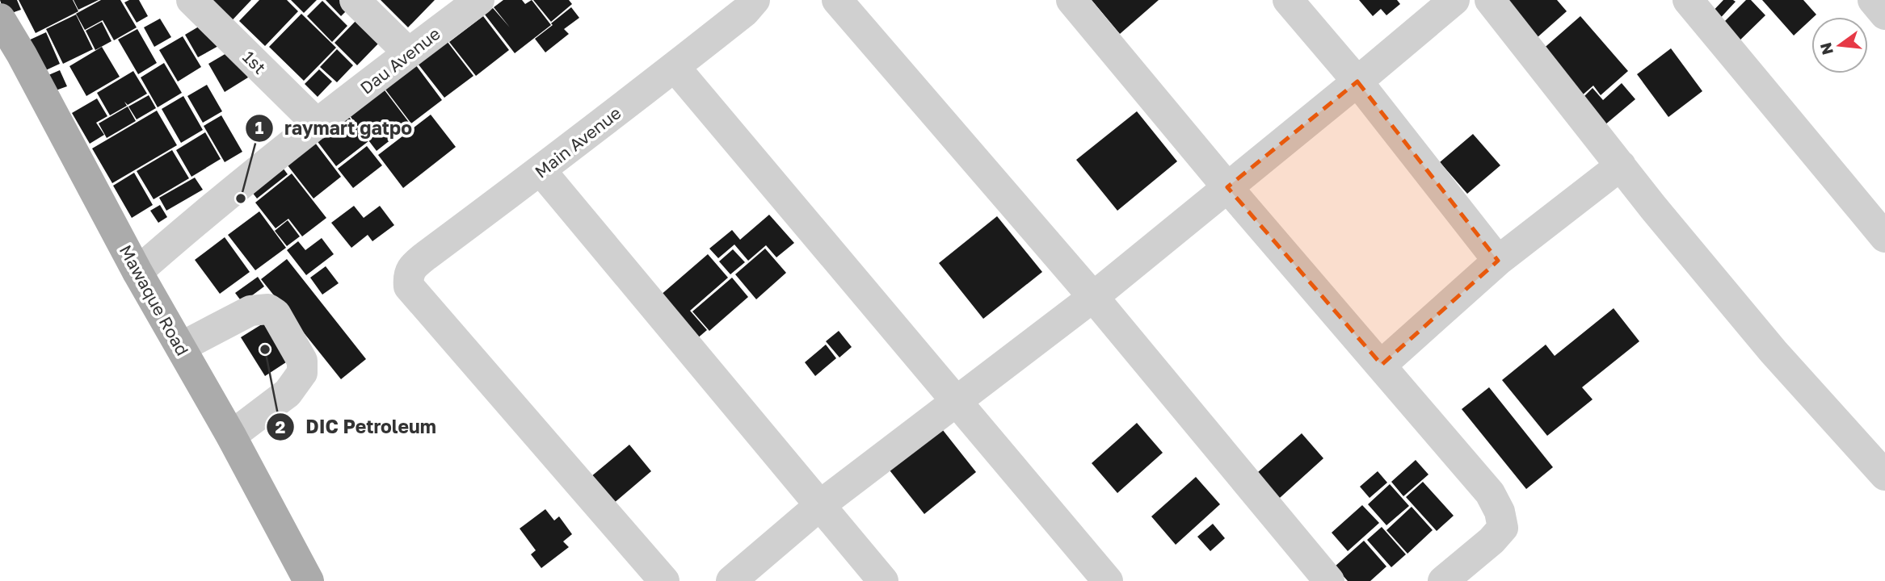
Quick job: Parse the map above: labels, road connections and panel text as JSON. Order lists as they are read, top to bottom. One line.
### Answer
{"streets":{"main road":["Mawaque Road"],"street":["Dau Avenue","1st","Main Avenue"]},"crossings":[["Dau Avenue","1st"],["Dau Avenue","Mawaque Road"]],"places":["raymart gatpo","DIC Petroleum"],"north":"left"}
